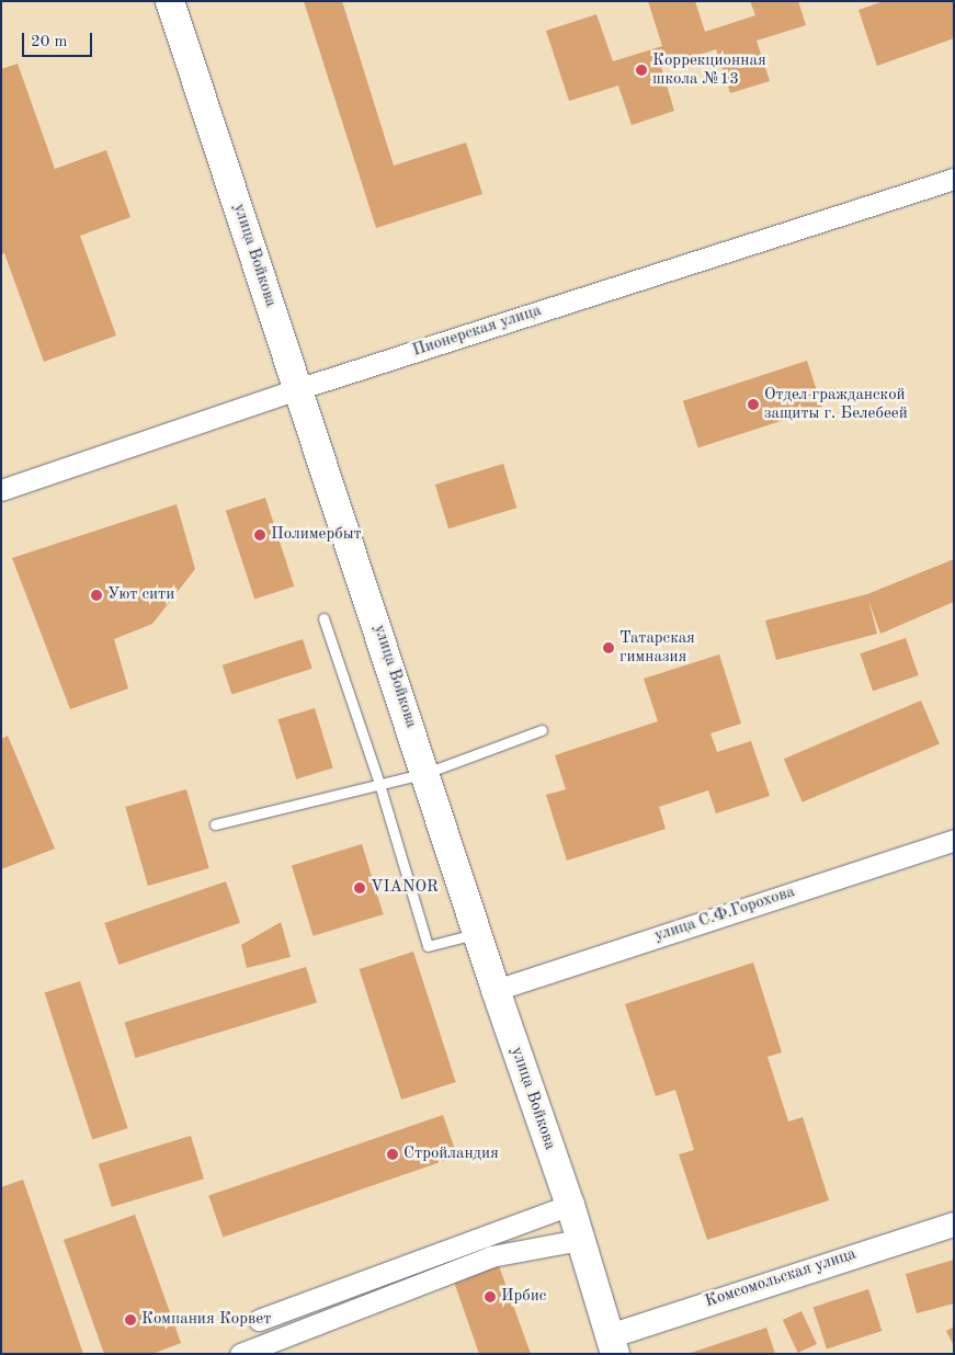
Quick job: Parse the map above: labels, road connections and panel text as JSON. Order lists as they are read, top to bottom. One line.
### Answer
{"streets":{"main road":["улица Войкова"],"street":["Пионерская улица","улица С.Ф.Горохова","Комсомольская улица"]},"crossings":[["улица Войкова","Пионерская улица"],["улица Войкова","улица С.Ф.Горохова"],["улица Войкова","Комсомольская улица"]],"places":["Коррекционная школа №13","Отдел гражданской защиты г. Белебеей","Полимербыт","Уют сити","Татарская гимназия","VIANOR","Стройландия","Ирбис","Компания Корвет"],"scale_bar":"20 m"}
